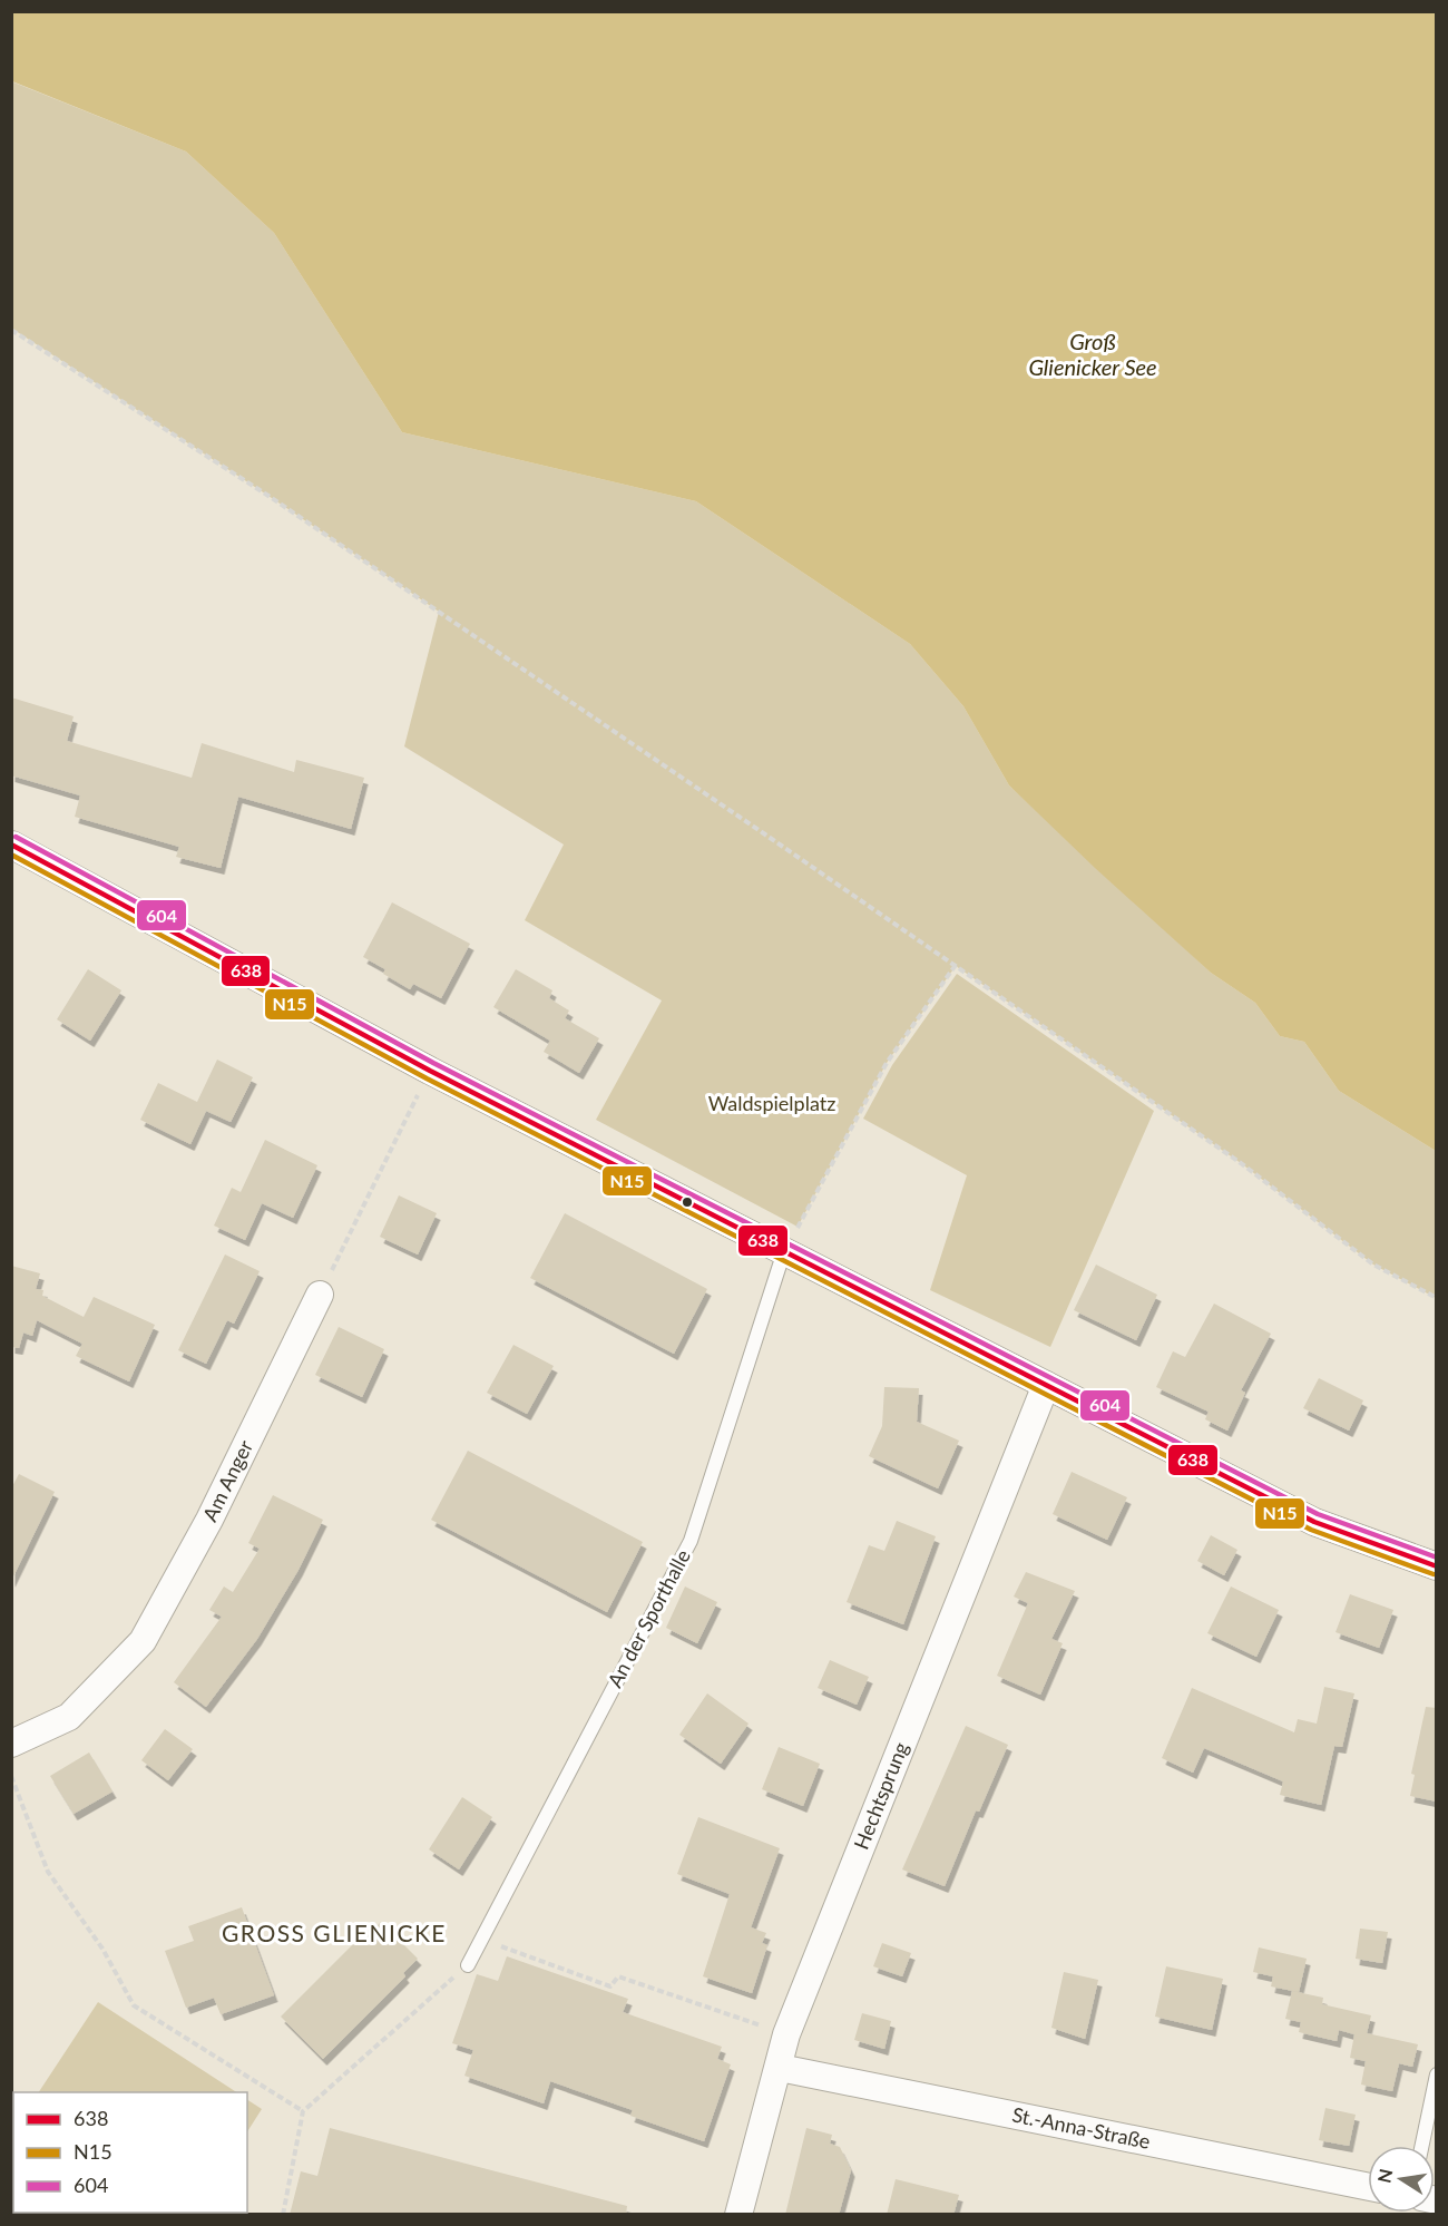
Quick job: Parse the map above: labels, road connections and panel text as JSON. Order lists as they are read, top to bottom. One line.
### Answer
{"streets":{"street":["Am Anger","Hechtsprung","St.-Anna-Straße"],"lane":["An der Sporthalle"]},"crossings":[["Hechtsprung","St.-Anna-Straße"]],"districts":["GROSS GLIENICKE"],"water":["Groß Glienicker See"],"parks":["Waldspielplatz"],"lines":["transit line 604","transit line 638","transit line N15"],"legend":["638","N15","604"],"north":"left"}
